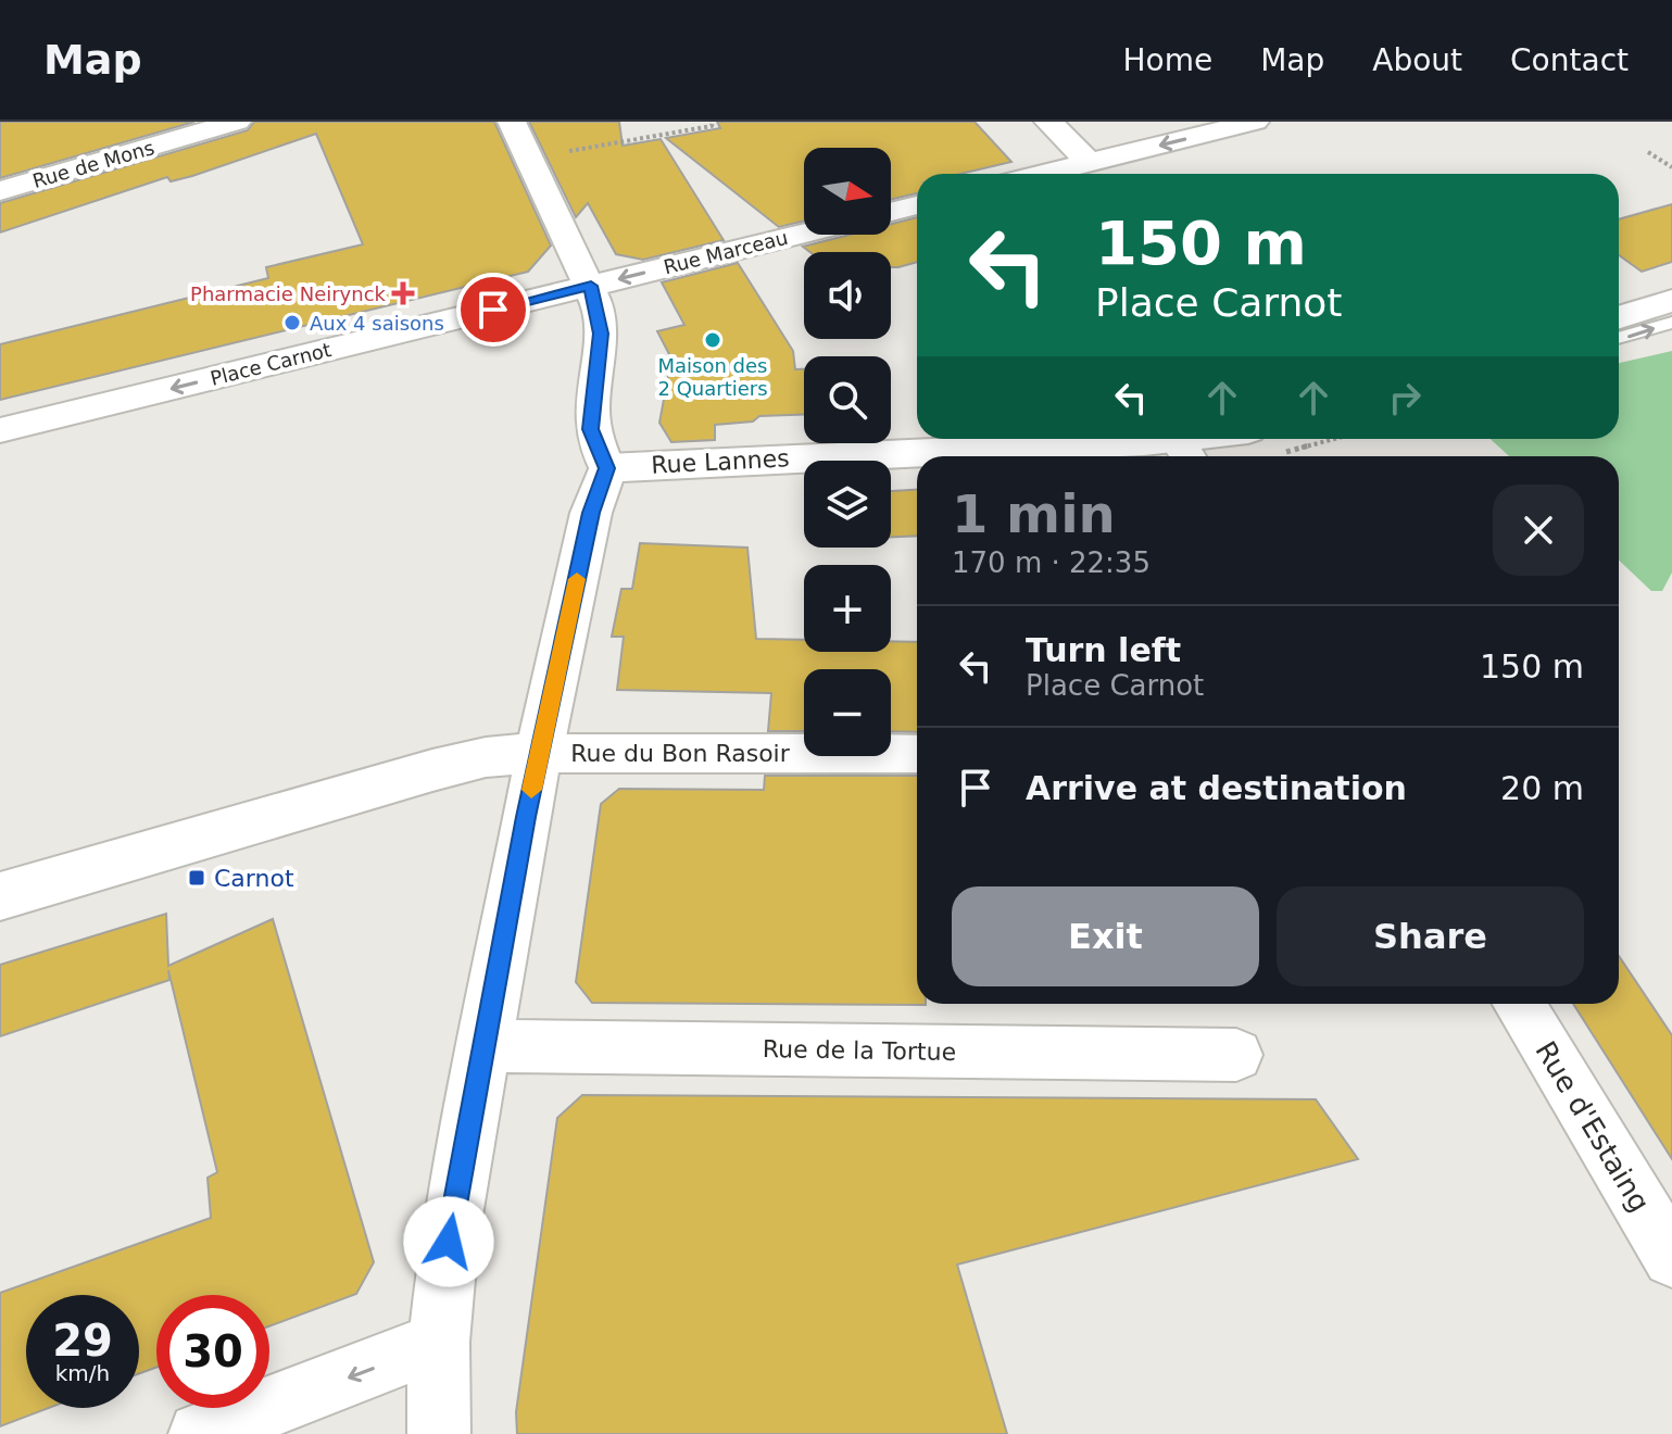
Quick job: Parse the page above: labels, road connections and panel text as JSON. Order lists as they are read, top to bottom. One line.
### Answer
{"streets":{"street":["Rue de Mons","Rue Marceau","Place Carnot","Rue Lannes","Rue du Bon Rasoir","Rue de la Tortue","Rue d'Estaing"]},"crossings":[["Rue Marceau","Place Carnot"]],"one_way":["Rue Marceau","Place Carnot"],"places":{"health":["Pharmacie Neirynck"],"other":["Aux 4 saisons","Maison des 2 Quartiers"],"transit":["Carnot"]},"north":"right","page":{"header":"Map","nav":["Home","Map","About","Contact"],"map_buttons":["+","−"],"turn":["150 m","Place Carnot"],"heading":["1 min","170 m · 22:35"],"list":[{"name":"Turn left","note":"Place Carnot","value":"150 m"},{"name":"Arrive at destination","value":"20 m"}],"buttons":["Exit","Share"],"speed":"29 km/h","limit":"30"}}
